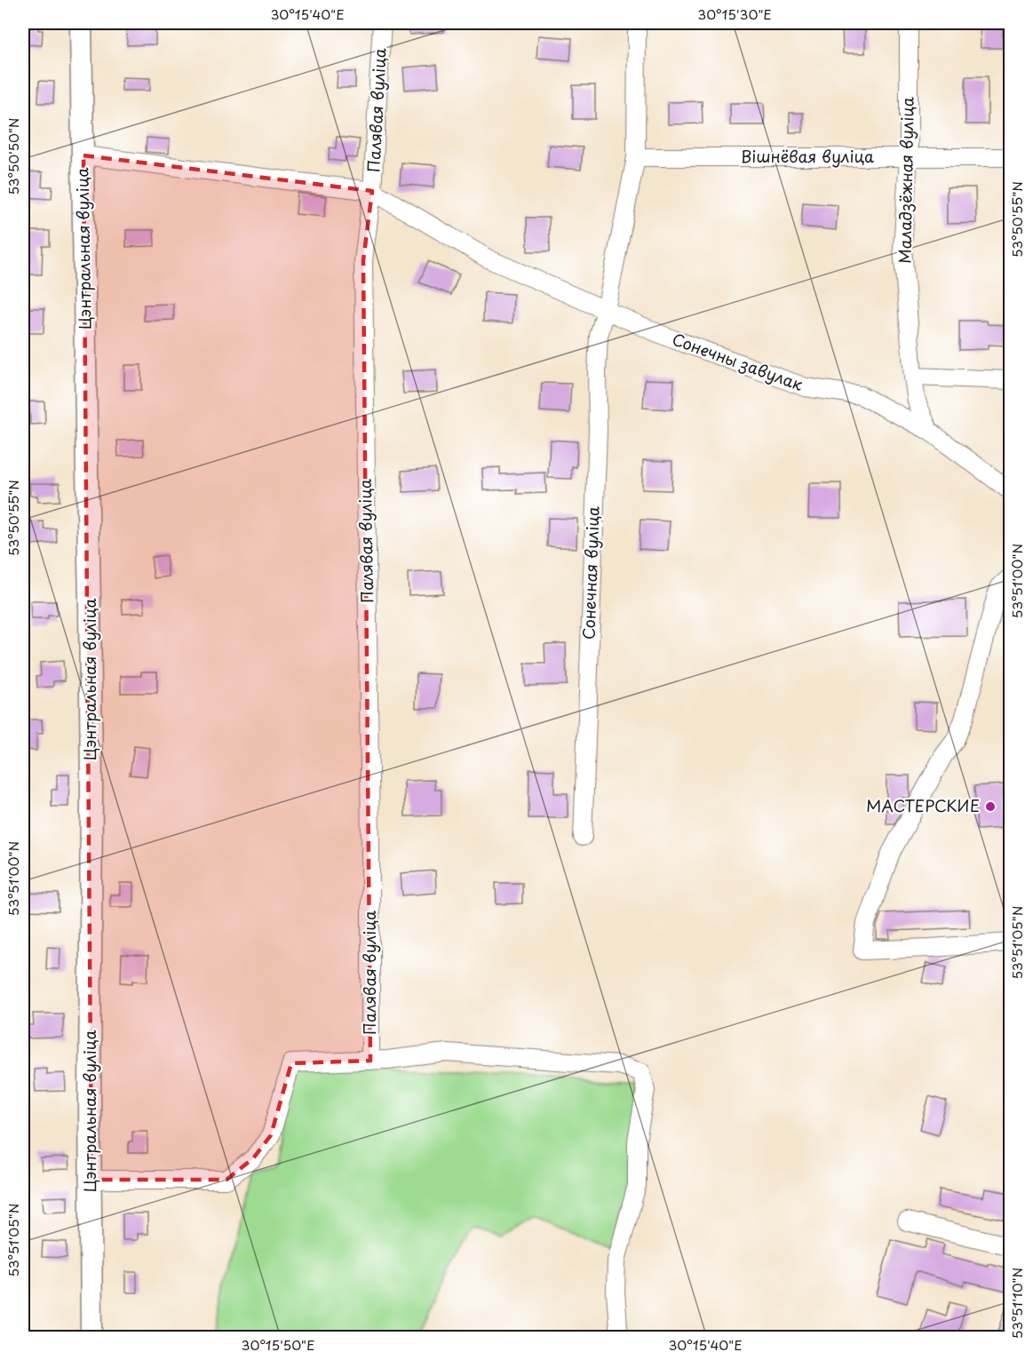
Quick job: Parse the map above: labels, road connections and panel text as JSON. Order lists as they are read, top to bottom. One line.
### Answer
{"streets":{"street":["Палявая вуліца","Вішнёвая вуліца","Маладзёжная вуліца","Цэнтральная вуліца","Сонечны завулак","Сонечная вуліца"]},"crossings":[["Палявая вуліца","Сонечны завулак"],["Вішнёвая вуліца","Маладзёжная вуліца"],["Маладзёжная вуліца","Сонечны завулак"],["Сонечны завулак","Сонечная вуліца"]],"places":["МАСТЕРСКИЕ"],"coordinates":["30°15'40\"E","30°15'30\"E","53°50'50\"N","53°50'55\"N","53°51'00\"N","53°51'05\"N","53°51'10\"N","30°15'50\"E"]}
